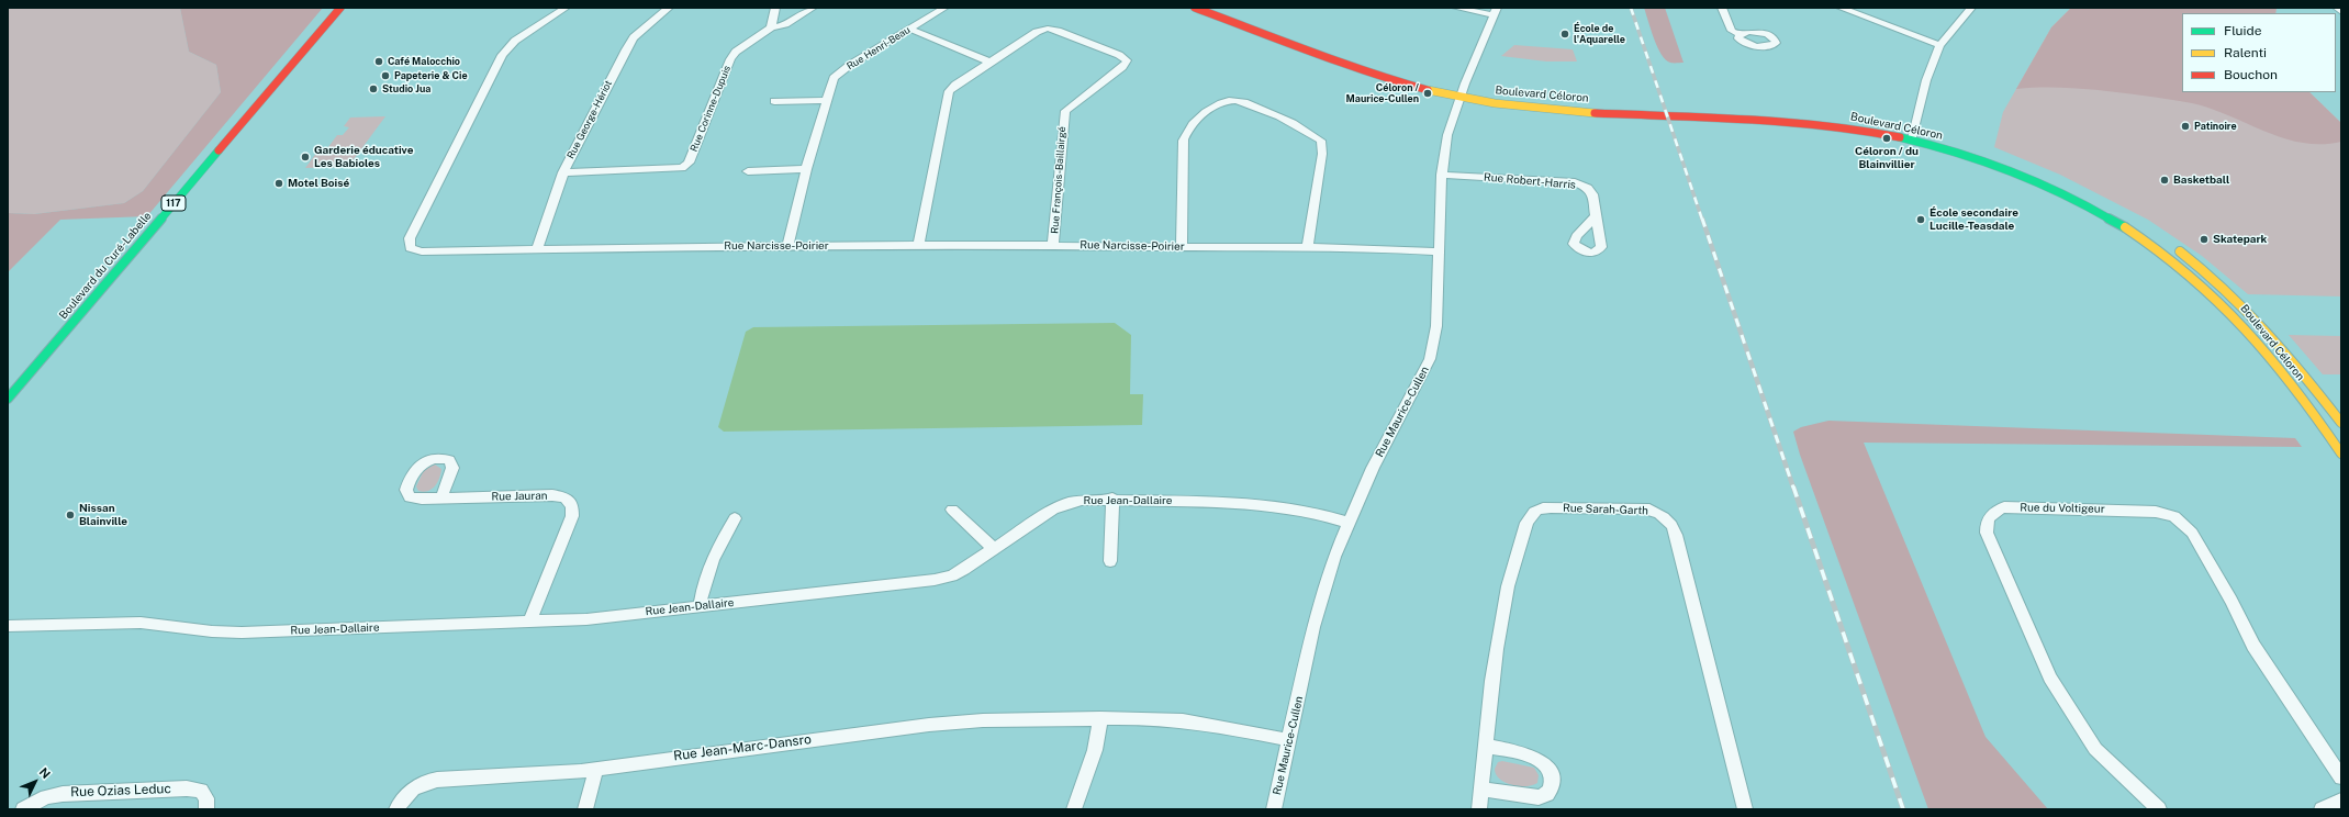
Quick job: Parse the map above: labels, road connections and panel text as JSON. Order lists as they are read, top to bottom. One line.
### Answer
{"streets":{"street":["Rue Henri-Beau","Boulevard Céloron","Rue Corinne-Dupuis","Rue George-Hériot","Rue François-Baillairgé","Rue Robert-Harris","117","Rue Narcisse-Poirier","Boulevard du Curé-Labelle","Rue Maurice-Cullen","Rue Jauran","Rue Jean-Dallaire","Rue du Voltigeur","Rue Sarah-Garth","Rue Jean-Marc-Dansro","Rue Ozias Leduc"]},"crossings":[["Rue Henri-Beau","Rue Narcisse-Poirier"],["Boulevard Céloron","Rue Maurice-Cullen"],["Rue Corinne-Dupuis","Rue George-Hériot"],["Rue George-Hériot","Rue Narcisse-Poirier"],["Rue François-Baillairgé","Rue Narcisse-Poirier"],["Rue Robert-Harris","Rue Maurice-Cullen"],["Rue Narcisse-Poirier","Rue Maurice-Cullen"],["Rue Maurice-Cullen","Rue Jean-Dallaire"],["Rue Maurice-Cullen","Rue Jean-Marc-Dansro"],["Rue Jauran","Rue Jean-Dallaire"]],"places":["École de l'Aquarelle","Café Malocchio","Papeterie & Cie","Studio Jua","Céloron / Maurice-Cullen","Patinoire","Céloron / du Blainvillier","Garderie éducative Les Babioles","Basketball","Motel Boisé","École secondaire Lucille-Teasdale","Skatepark","Nissan Blainville"],"legend":["Fluide","Ralenti","Bouchon"],"north":"top right"}
